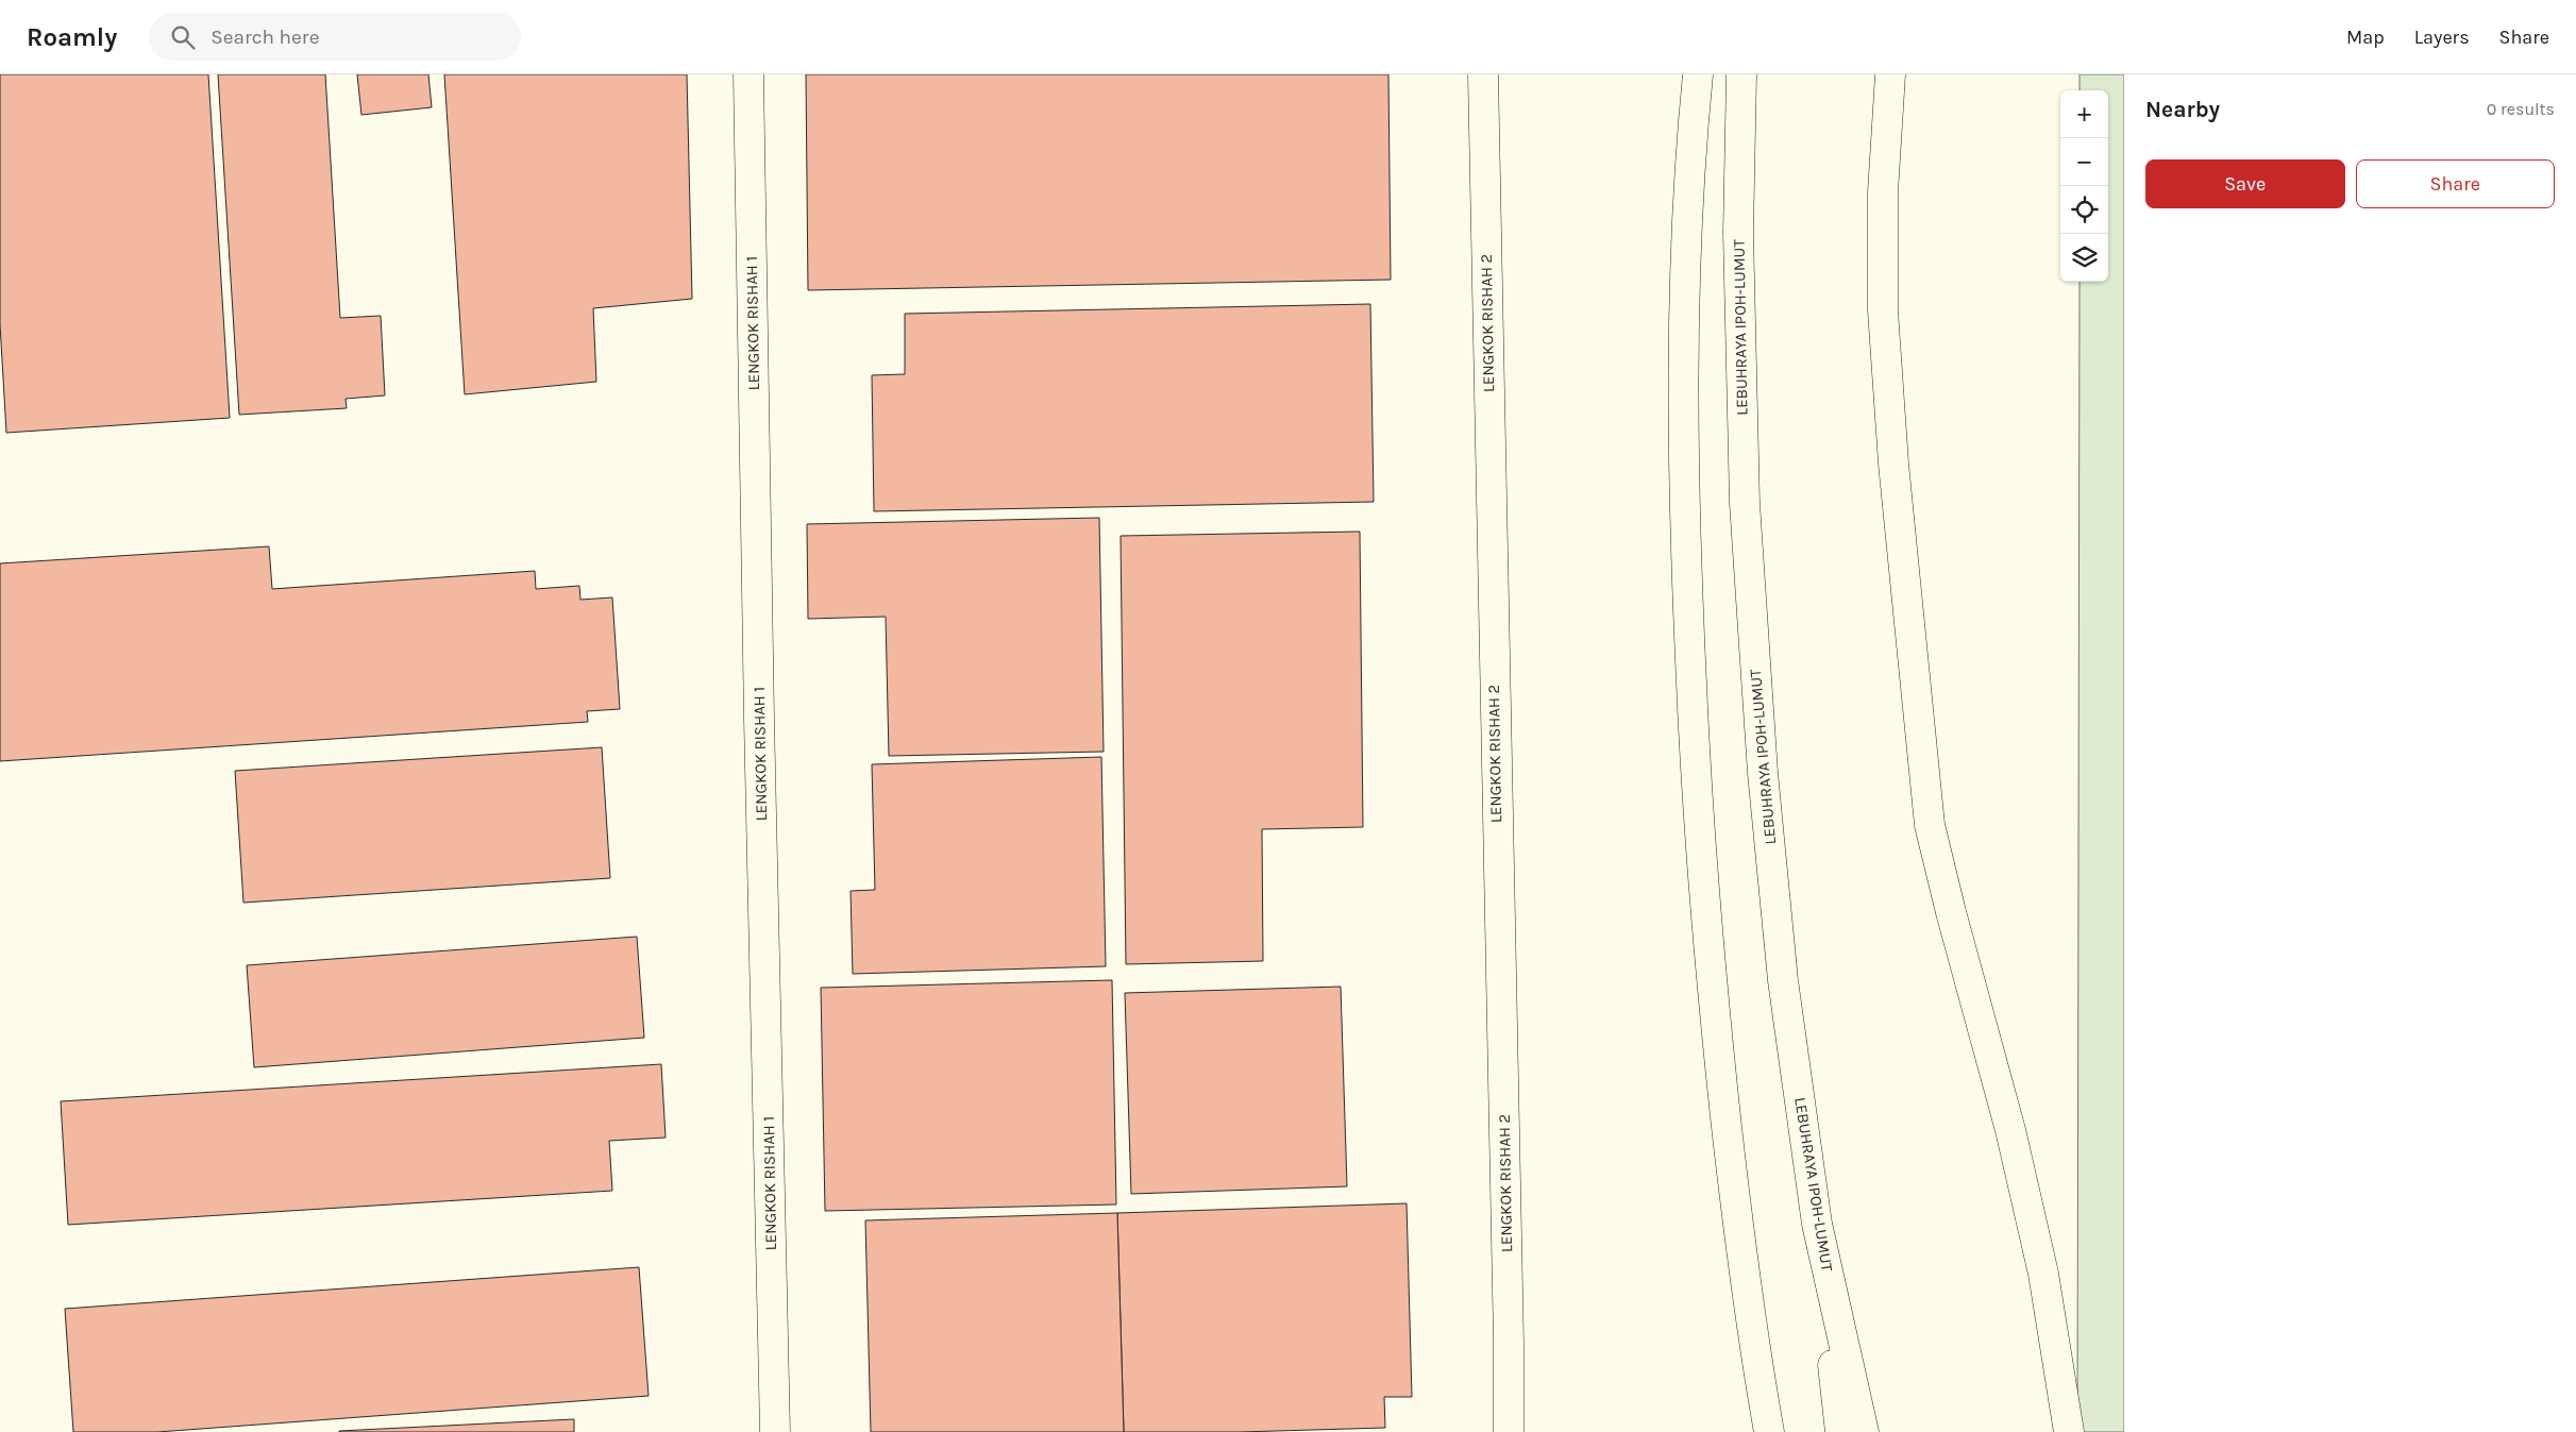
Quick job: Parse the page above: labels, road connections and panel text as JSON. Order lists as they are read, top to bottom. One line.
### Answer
{"streets":{"main road":["LENGKOK RISHAH 1","LENGKOK RISHAH 2","LEBUHRAYA IPOH-LUMUT"]},"page":{"header":"Roamly","search":"Search here","nav":["Map","Layers","Share"],"heading":["Nearby","0 results"],"map_buttons":["+","−"],"buttons":["Save","Share"]}}
